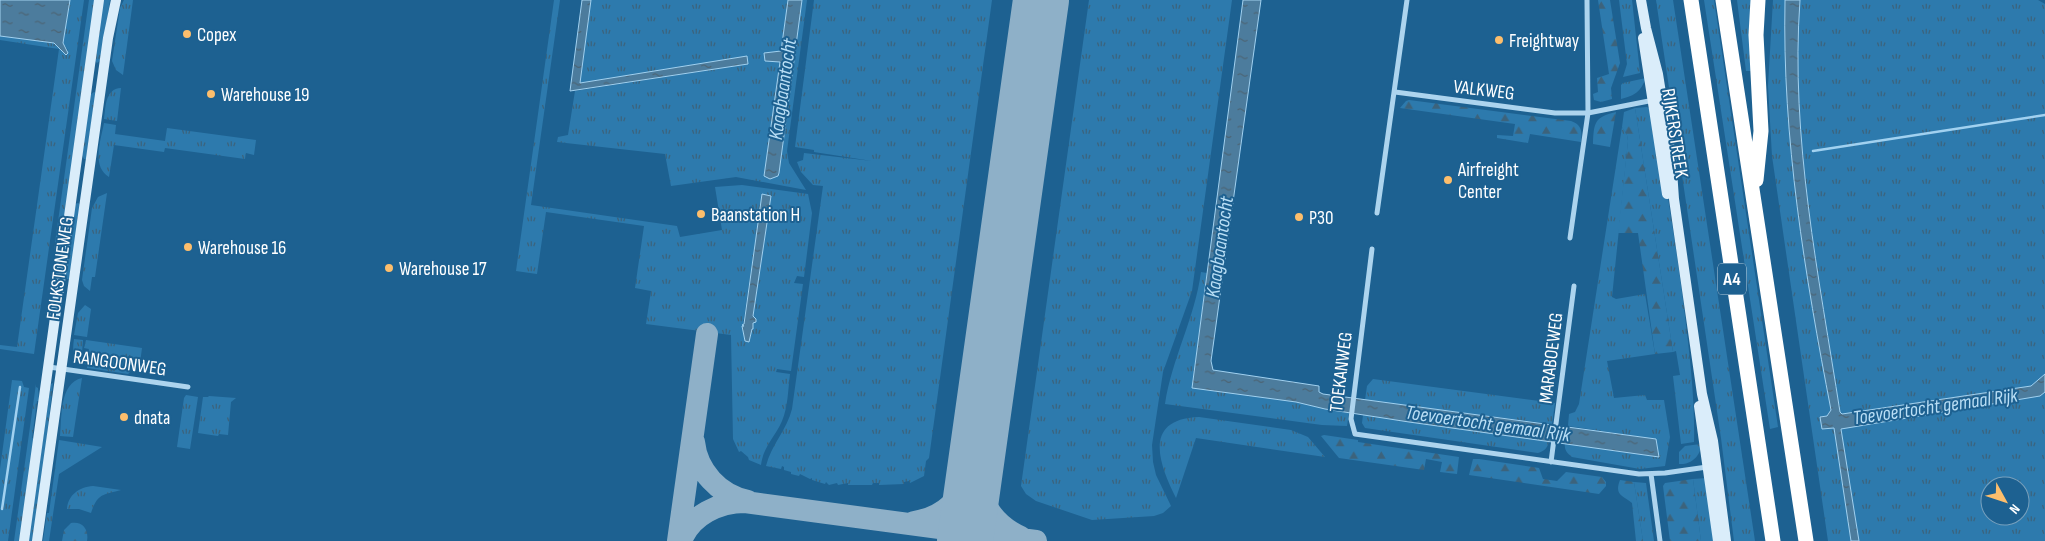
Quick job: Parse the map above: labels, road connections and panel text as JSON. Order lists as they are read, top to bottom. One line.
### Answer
{"streets":{"highway":["A4"],"street":["VALKWEG","RIJKERSTREEK","FOLKSTONEWEG","MARABOEWEG","RANGOONWEG","TOEKANWEG"]},"crossings":[["VALKWEG","RIJKERSTREEK"],["RIJKERSTREEK","TOEKANWEG"],["FOLKSTONEWEG","RANGOONWEG"],["MARABOEWEG","TOEKANWEG"]],"water":["Kaagbaantocht","Toevoertocht gemaal Rijk"],"places":["Copex","Freightway","Warehouse 19","Airfreight Center","Baanstation H","P30","Warehouse 16","Warehouse 17","dnata"],"north":"bottom right"}
